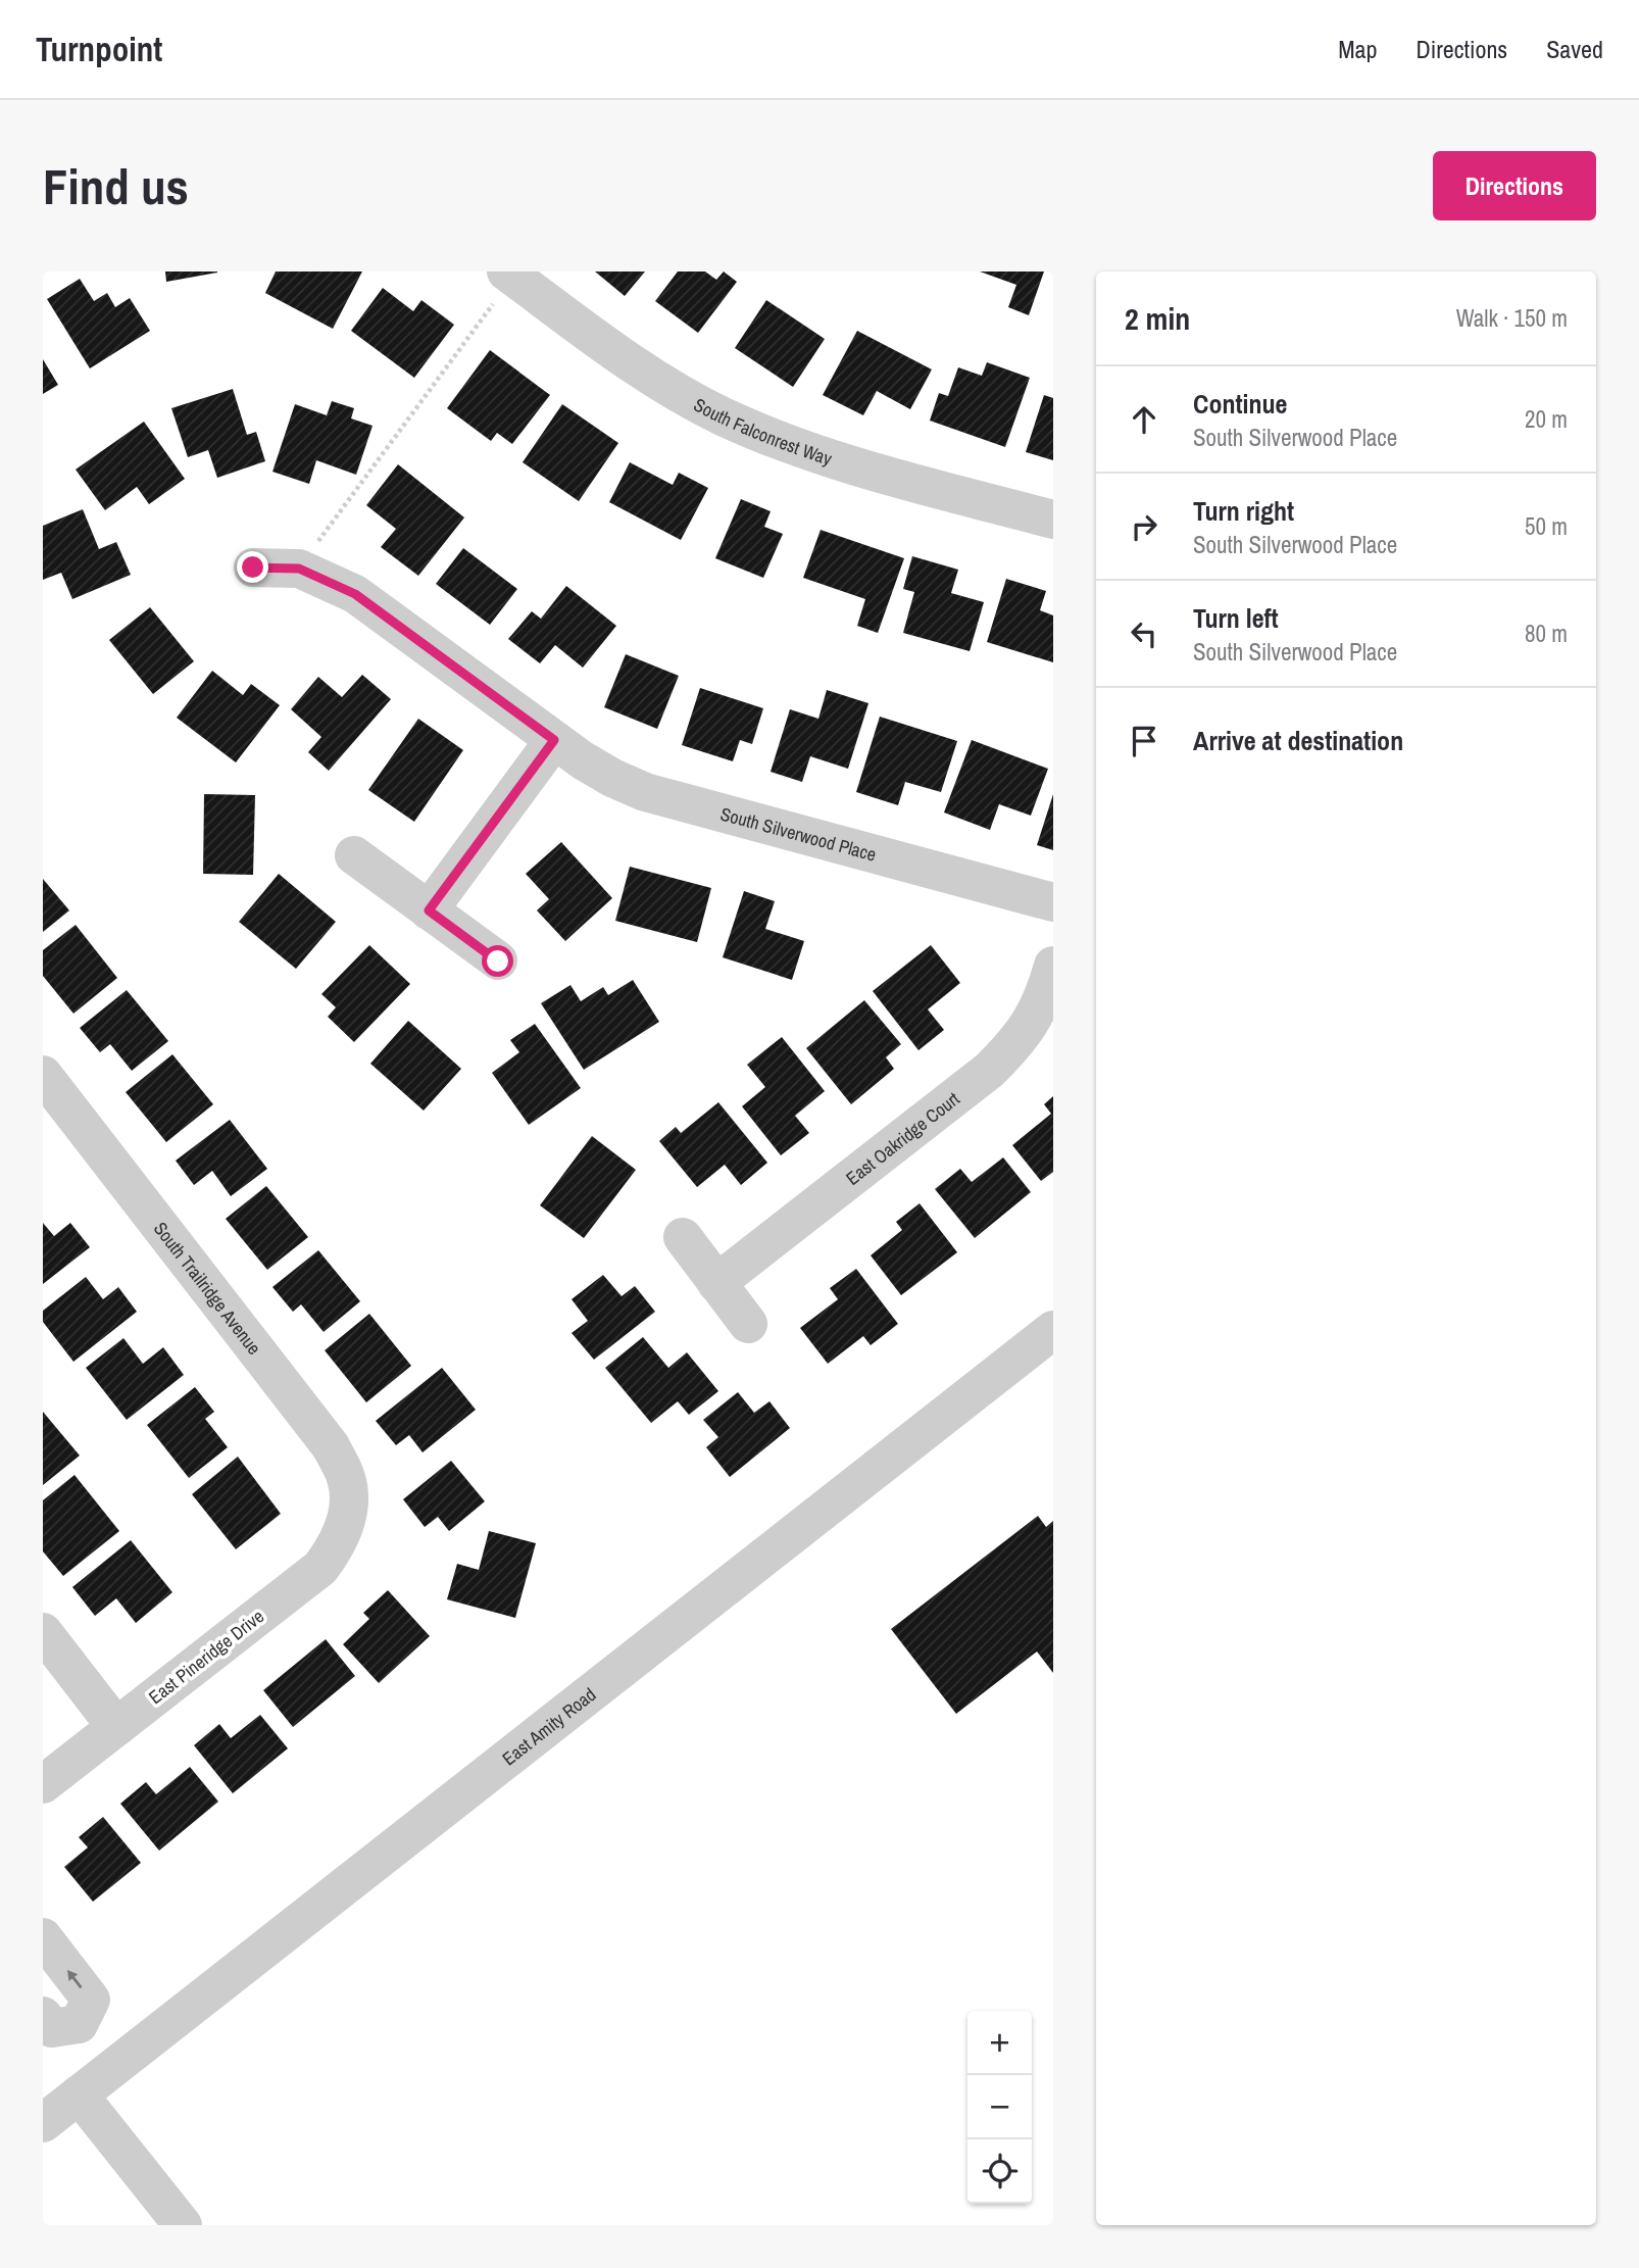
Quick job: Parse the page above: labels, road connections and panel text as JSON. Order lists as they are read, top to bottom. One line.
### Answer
{"streets":{"street":["South Falconrest Way","South Silverwood Place","East Oakridge Court","South Trailridge Avenue","East Pineridge Drive","East Amity Road"]},"crossings":[["South Trailridge Avenue","East Pineridge Drive"]],"page":{"header":"Turnpoint","nav":["Map","Directions","Saved"],"buttons":"Directions","title":"Find us","heading":["2 min","Walk · 150 m"],"list":[["Continue","South Silverwood Place","20 m"],["Turn right","South Silverwood Place","50 m"],["Turn left","South Silverwood Place","80 m"],"Arrive at destination"],"map_buttons":["+","−"]}}
